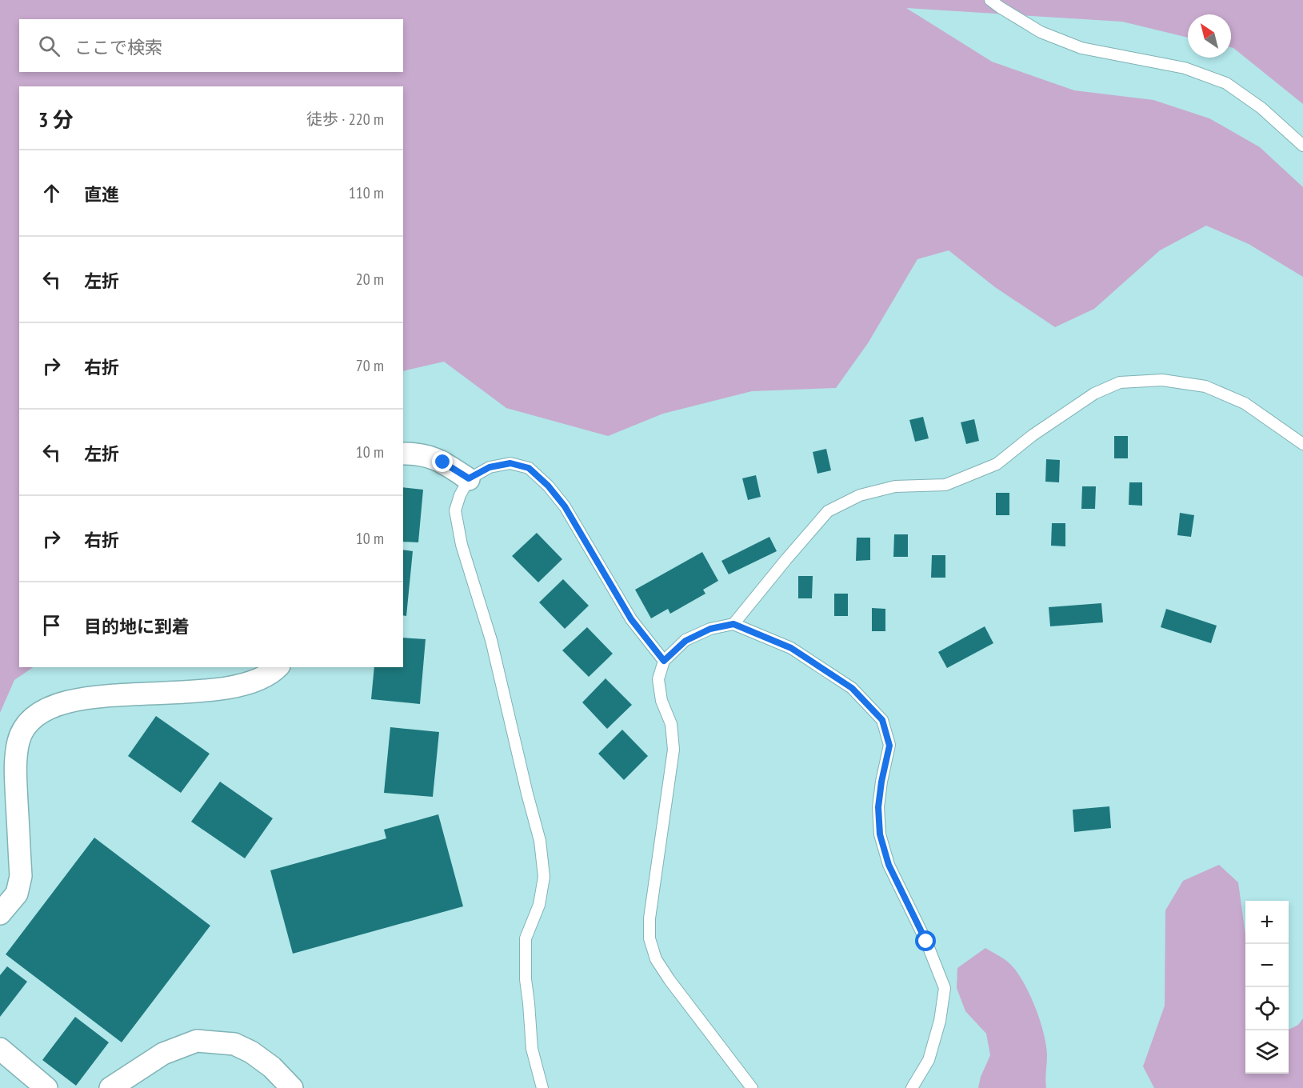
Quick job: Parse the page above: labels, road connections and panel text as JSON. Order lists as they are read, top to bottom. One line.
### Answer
{"north":"top left","page":{"search":"ここで検索","heading":["3 分","徒歩 · 220 m"],"list":[["直進","110 m"],["左折","20 m"],["右折","70 m"],["左折","10 m"],["右折","10 m"],"目的地に到着"],"map_buttons":["+","−"]}}
